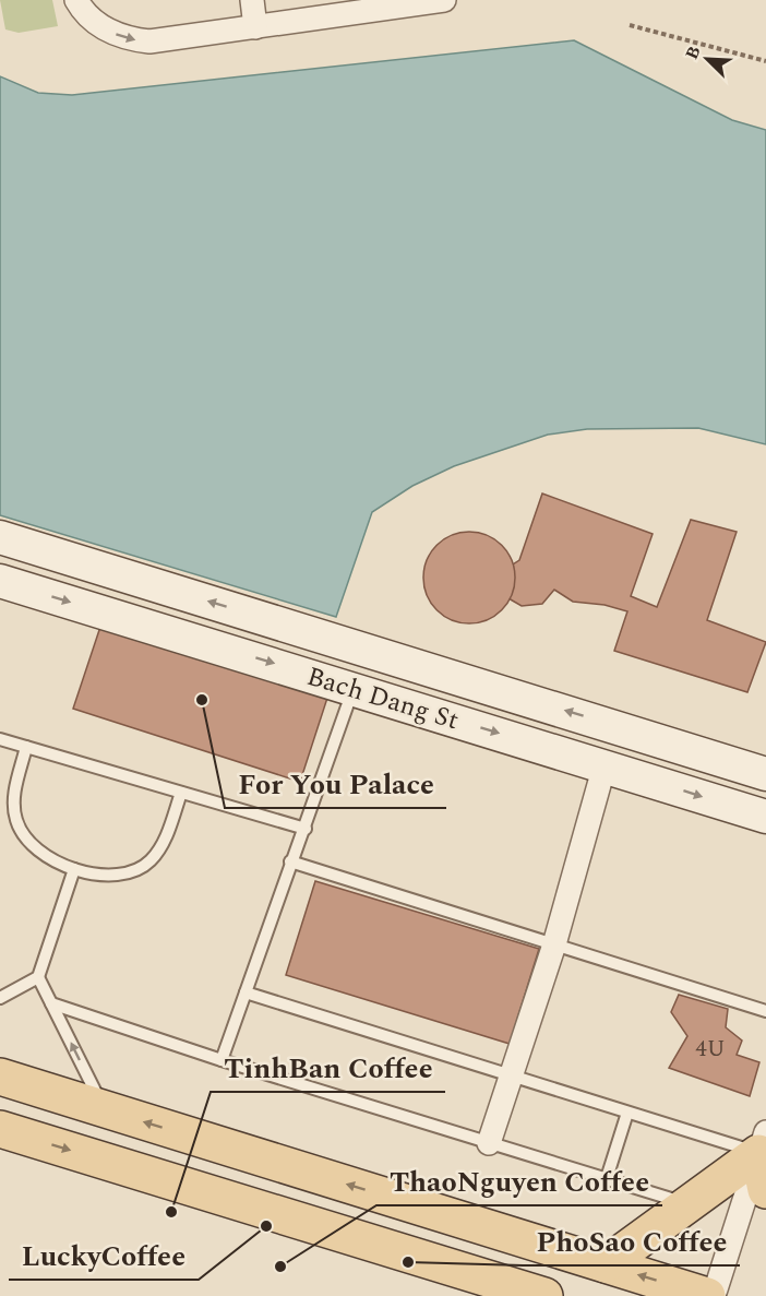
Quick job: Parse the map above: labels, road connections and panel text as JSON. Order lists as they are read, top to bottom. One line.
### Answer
{"streets":{"main road":["Bach Dang St"]},"places":["For You Palace","TinhBan Coffee","LuckyCoffee","PhoSao Coffee","ThaoNguyen Coffee"],"house_numbers":["4U"],"north":"top left"}
